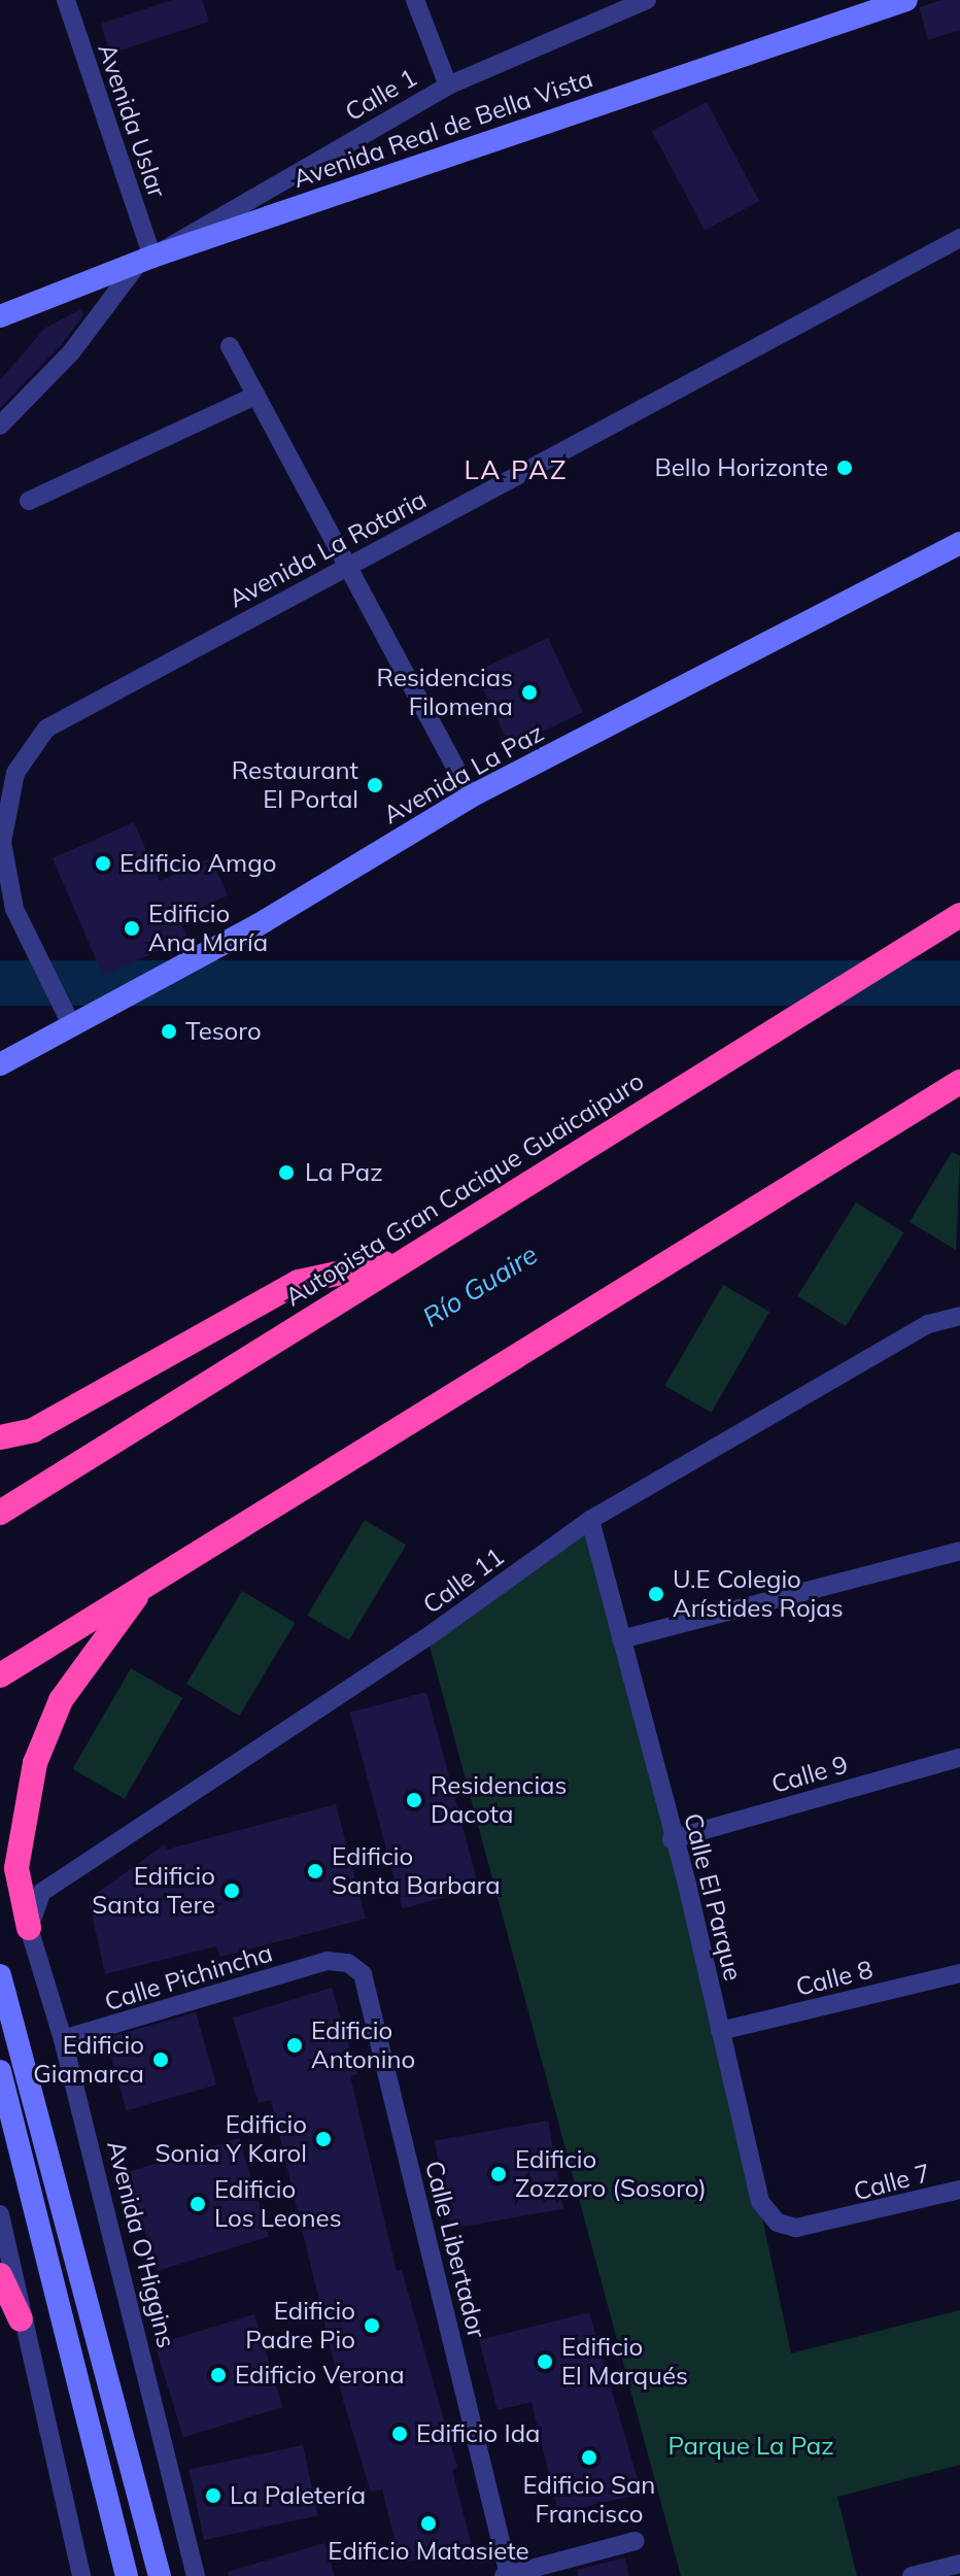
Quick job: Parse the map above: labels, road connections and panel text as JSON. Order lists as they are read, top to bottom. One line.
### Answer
{"streets":{"highway":["Autopista Gran Cacique Guaicaipuro"],"main road":["Avenida Real de Bella Vista","Avenida La Paz"],"street":["Calle 1","Avenida Uslar","Avenida La Rotaria","Calle 11","Calle 9","Calle El Parque","Calle Pichincha","Calle 8","Calle 7","Avenida O'Higgins","Calle Libertador"]},"crossings":[["Calle 1","Avenida Uslar"],["Calle 1","Avenida Real de Bella Vista"],["Avenida Uslar","Avenida Real de Bella Vista"],["Avenida La Rotaria","Avenida La Paz"],["Calle 11","Calle El Parque"],["Calle 11","Avenida O'Higgins"],["Calle 9","Calle El Parque"],["Calle El Parque","Calle 8"],["Calle El Parque","Calle 7"],["Calle Pichincha","Avenida O'Higgins"],["Calle Pichincha","Calle Libertador"]],"districts":["LA PAZ"],"water":["Río Guaire"],"parks":["Parque La Paz"],"places":["Bello Horizonte","Residencias Filomena","Restaurant El Portal","Edificio Amgo","Edificio Ana María","Tesoro","La Paz","U.E Colegio Arístides Rojas","Residencias Dacota","Edificio Santa Barbara","Edificio Santa Tere","Edificio Antonino","Edificio Giamarca","Edificio Sonia Y Karol","Edificio Zozzoro (Sosoro)","Edificio Los Leones","Edificio Padre Pio","Edificio El Marqués","Edificio Verona","Edificio Ida","Edificio San Francisco","La Paletería","Edificio Matasiete"]}
